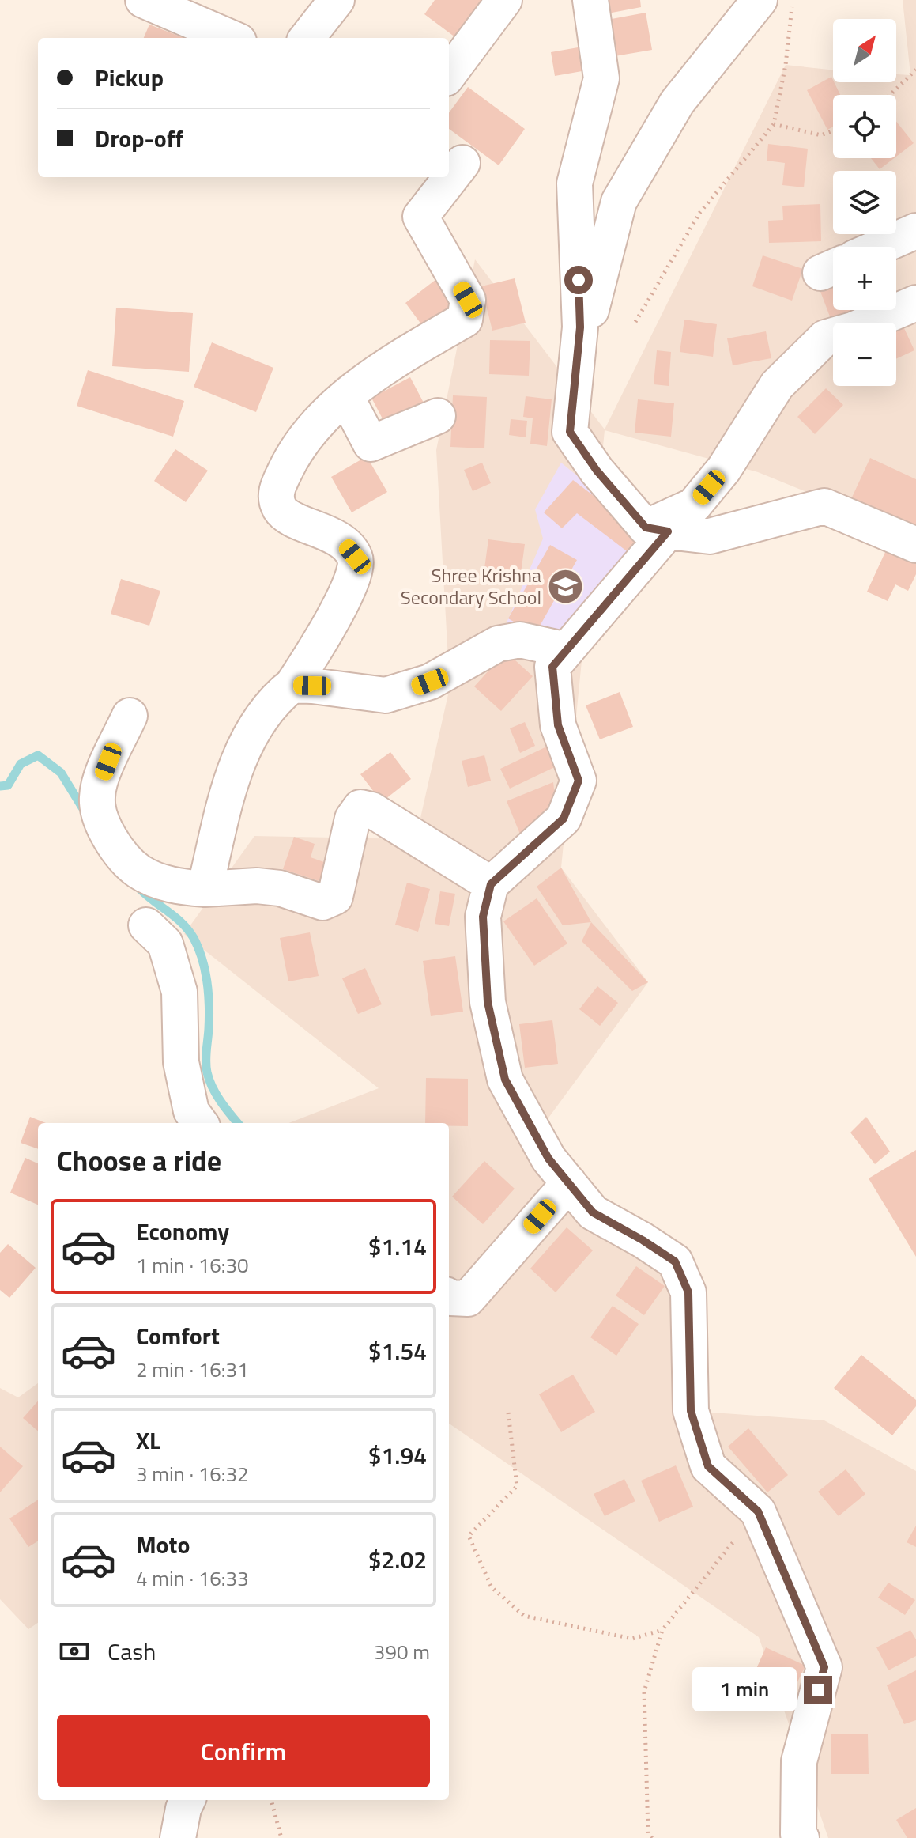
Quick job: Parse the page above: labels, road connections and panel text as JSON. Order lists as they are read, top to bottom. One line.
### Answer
{"places":{"school or university":["Shree Krishna Secondary School"]},"north":"top right","page":{"map_buttons":["+","−"],"banner":["Pickup","Drop-off"],"heading":"Choose a ride","list":[{"name":"Economy","note":"1 min · 16:30","value":"$1.14"},{"name":"Comfort","note":"2 min · 16:31","value":"$1.54"},{"name":"XL","note":"3 min · 16:32","value":"$1.94"},{"name":"Moto","note":"4 min · 16:33","value":"$2.02"}],"pay":["Cash","390 m"],"bubble":"1 min","buttons":"Confirm"}}
